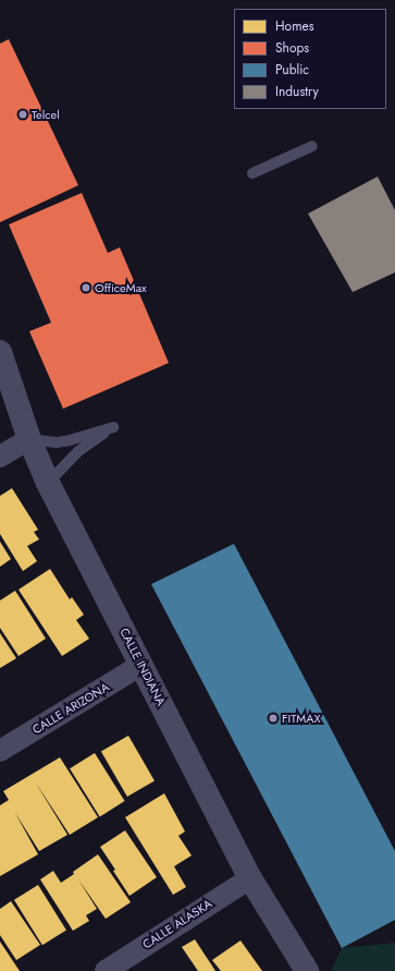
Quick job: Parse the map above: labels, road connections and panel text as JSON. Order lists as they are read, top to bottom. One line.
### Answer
{"streets":{"street":["CALLE INDIANA","CALLE ARIZONA","CALLE ALASKA"]},"crossings":[["CALLE INDIANA","CALLE ARIZONA"],["CALLE INDIANA","CALLE ALASKA"]],"places":["Telcel","OfficeMax","FITMAX"],"legend":["Homes","Shops","Public","Industry"]}
